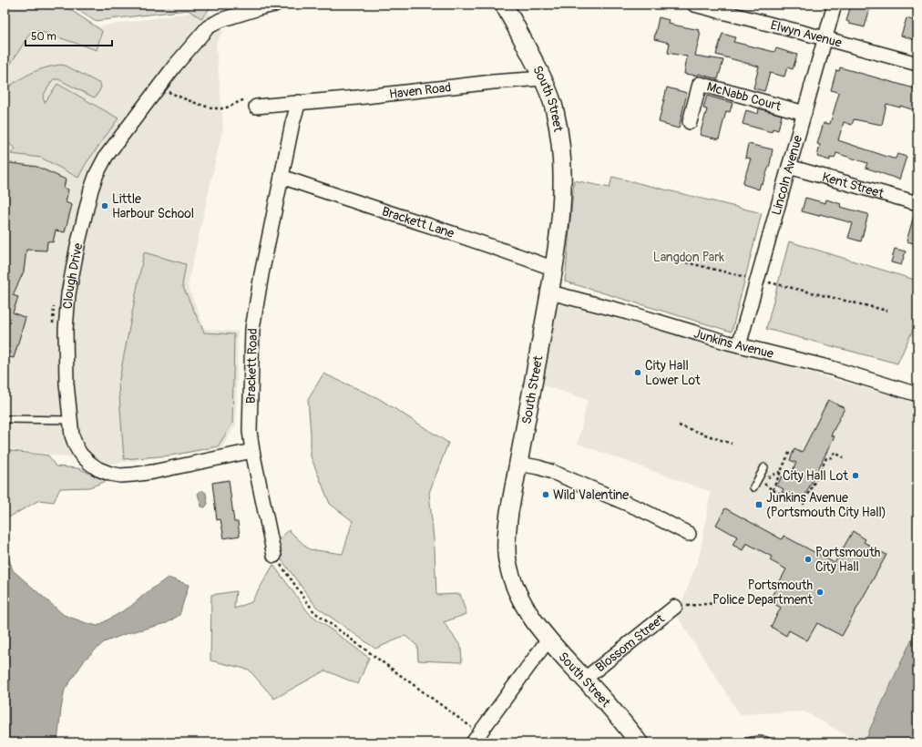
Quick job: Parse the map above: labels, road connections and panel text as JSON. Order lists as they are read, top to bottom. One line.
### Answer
{"streets":{"street":["Elwyn Avenue","Haven Road","McNabb Court","South Street","Lincoln Avenue","Kent Street","Brackett Lane","Clough Drive","Junkins Avenue","Brackett Road","Blossom Street"]},"crossings":[["Elwyn Avenue","Lincoln Avenue"],["Haven Road","South Street"],["McNabb Court","Lincoln Avenue"],["South Street","Brackett Lane"],["South Street","Junkins Avenue"],["South Street","Blossom Street"],["Lincoln Avenue","Kent Street"],["Lincoln Avenue","Junkins Avenue"],["Brackett Lane","Brackett Road"],["Clough Drive","Brackett Road"]],"parks":["Langdon Park"],"places":{"other":["Little Harbour School","City Hall Lower Lot","City Hall Lot","Wild Valentine","Portsmouth City Hall","Portsmouth Police Department"],"transit":["Junkins Avenue (Portsmouth City Hall)"]},"scale_bar":"50 m"}
